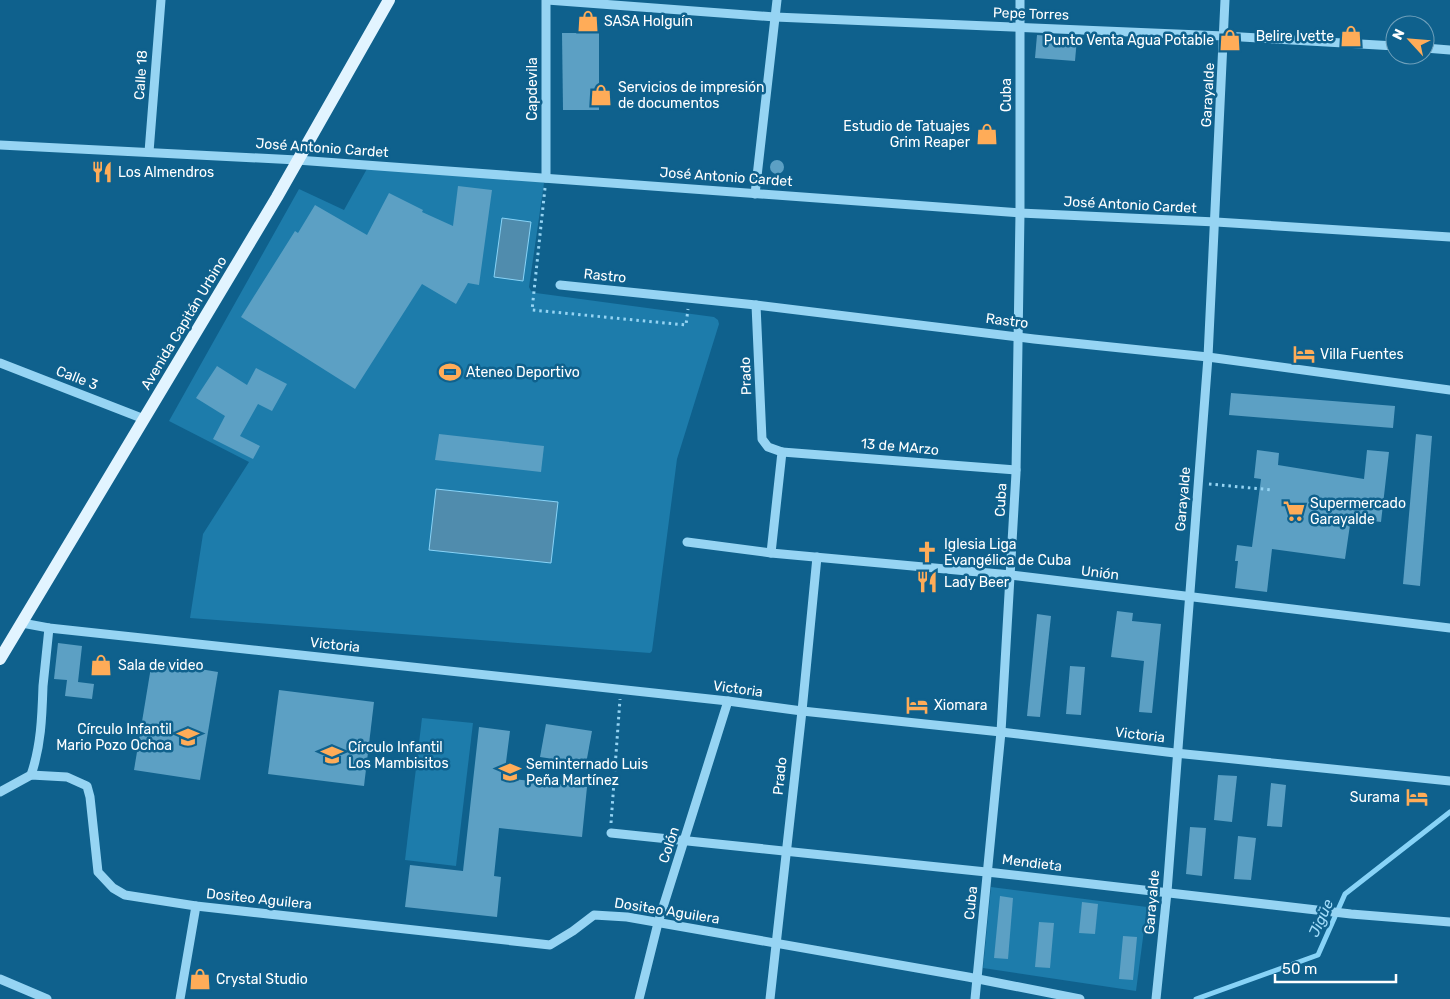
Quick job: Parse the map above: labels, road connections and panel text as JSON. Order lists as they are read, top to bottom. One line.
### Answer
{"streets":{"main road":["Avenida Capitán Urbino"],"street":["Pepe Torres","Calle 18","Capdevila","Cuba","Garayalde","José Antonio Cardet","Rastro","Prado","Calle 3","13 de MArzo","Unión","Victoria","Colón","Mendieta","Dositeo Aguilera"]},"crossings":[["Pepe Torres","Capdevila"],["Pepe Torres","Cuba"],["Pepe Torres","Garayalde"],["Calle 18","José Antonio Cardet"],["Capdevila","José Antonio Cardet"],["Cuba","José Antonio Cardet"],["Cuba","Rastro"],["Cuba","13 de MArzo"],["Cuba","Unión"],["Cuba","Victoria"],["Cuba","Mendieta"],["Cuba","Dositeo Aguilera"],["Garayalde","José Antonio Cardet"],["Garayalde","Rastro"],["Garayalde","Unión"],["Garayalde","Victoria"],["Garayalde","Mendieta"],["José Antonio Cardet","Avenida Capitán Urbino"],["Rastro","Prado"],["Avenida Capitán Urbino","Calle 3"],["Avenida Capitán Urbino","Victoria"],["Prado","13 de MArzo"],["Prado","Unión"],["Prado","Victoria"],["Prado","Mendieta"],["Prado","Dositeo Aguilera"],["Victoria","Colón"],["Colón","Mendieta"],["Colón","Dositeo Aguilera"]],"water":["Jigüe"],"places":{"shop":["SASA Holguín","Belire Ivette","Punto Venta Agua Potable","Servicios de impresión de documentos","Estudio de Tatuajes Grim Reaper","Sala de video","Crystal Studio"],"restaurant":["Los Almendros","Lady Beer"],"hotel":["Villa Fuentes","Xiomara","Surama"],"sports":["Ateneo Deportivo"],"supermarket":["Supermercado Garayalde"],"church":["Iglesia Liga Evangélica de Cuba"],"school or university":["Círculo Infantil Mario Pozo Ochoa","Círculo Infantil Los Mambisitos","Seminternado Luis Peña Martínez"]},"scale_bar":"50 m","north":"top left"}
